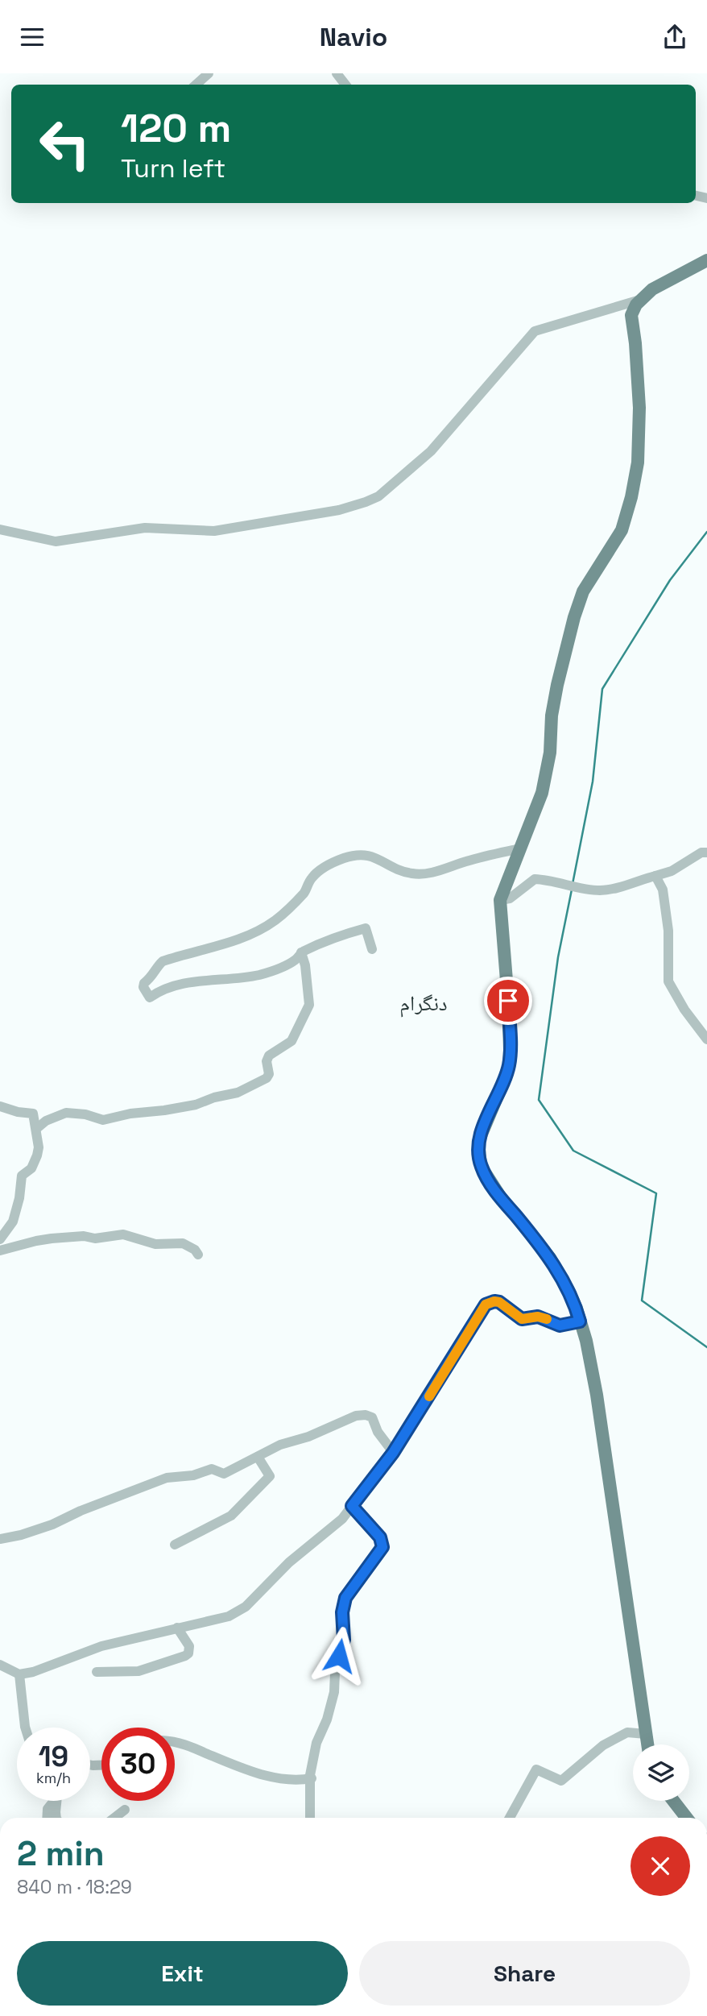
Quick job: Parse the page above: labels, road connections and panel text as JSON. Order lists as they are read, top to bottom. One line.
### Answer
{"districts":["دنگرام"],"page":{"header":"Navio","turn":["120 m","Turn left"],"speed":"19 km/h","limit":"30","heading":["2 min","840 m · 18:29"],"buttons":["Exit","Share"]}}
